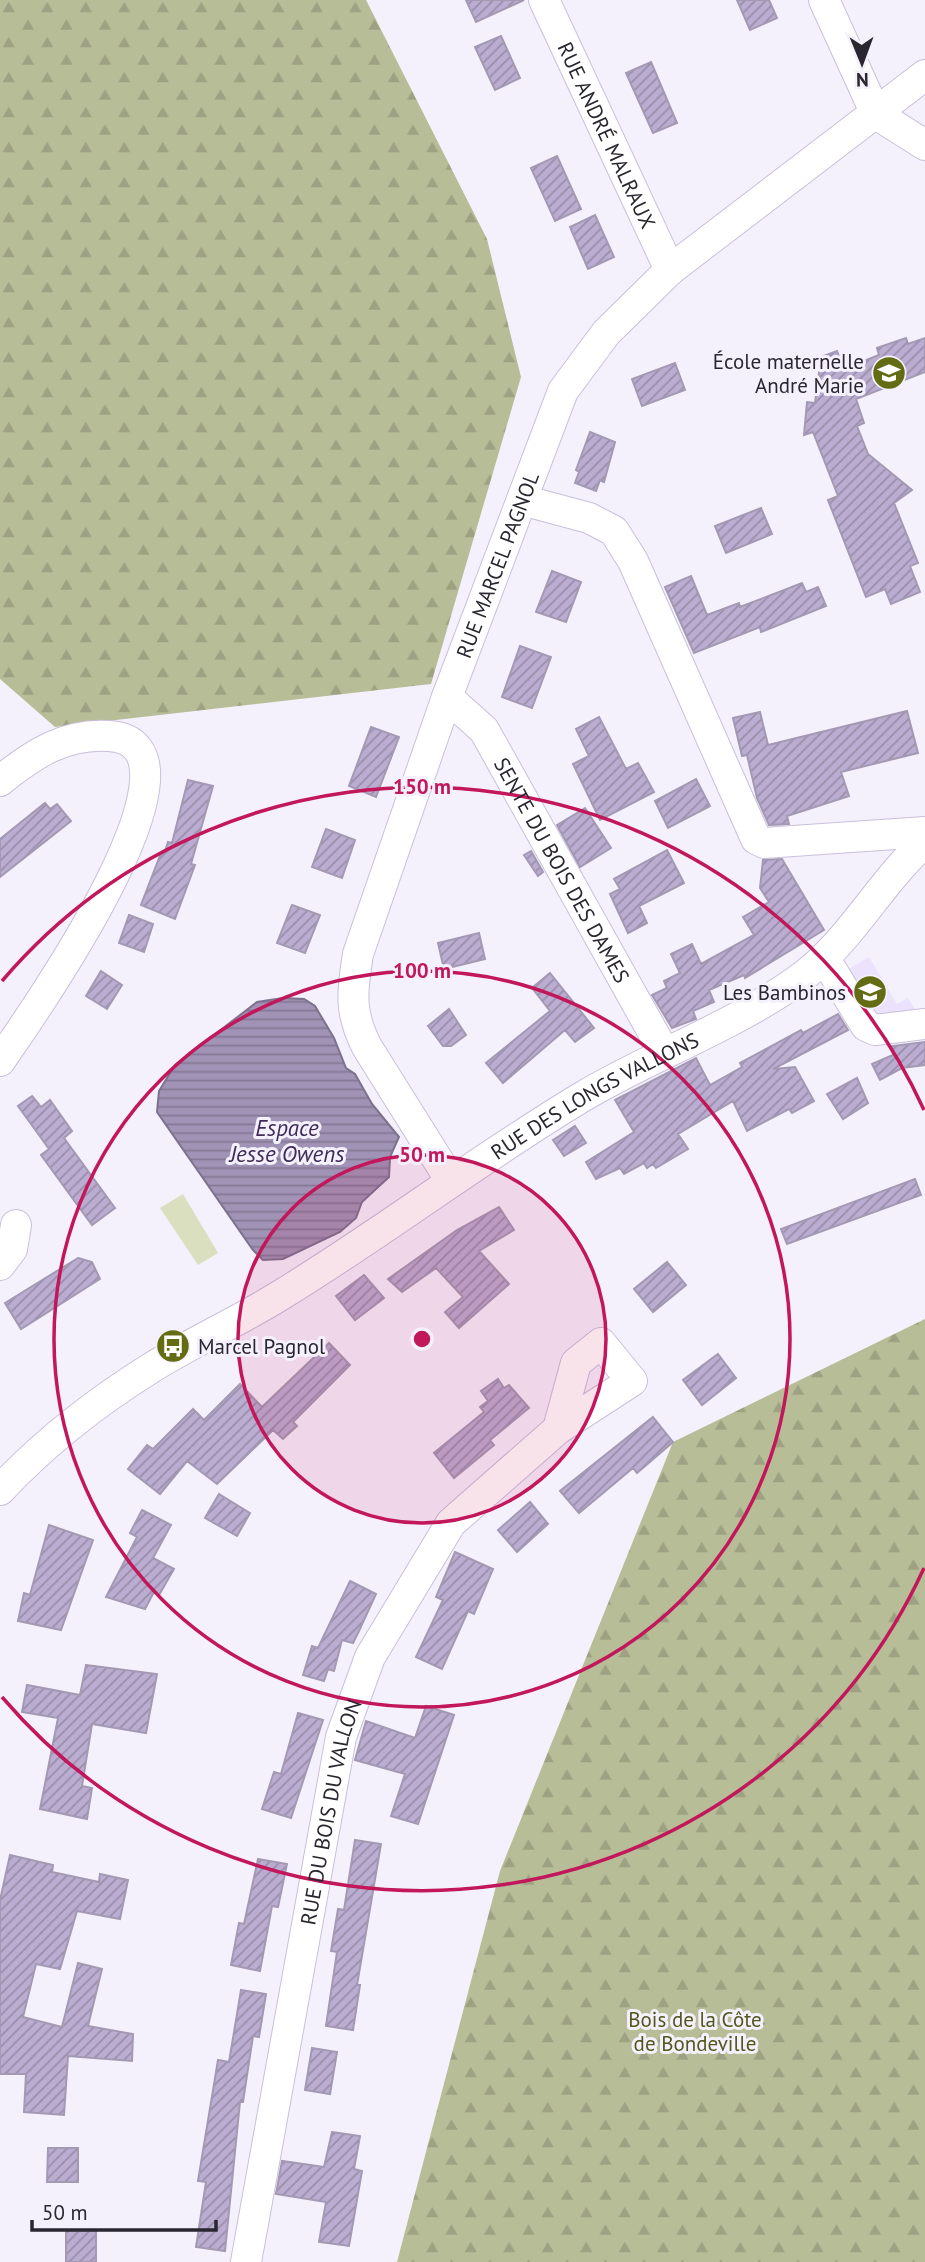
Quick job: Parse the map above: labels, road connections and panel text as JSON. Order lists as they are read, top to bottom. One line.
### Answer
{"streets":{"street":["RUE ANDRÉ MALRAUX","RUE MARCEL PAGNOL","SENTE DU BOIS DES DAMES","RUE DES LONGS VALLONS","RUE DU BOIS DU VALLON"]},"crossings":[["RUE ANDRÉ MALRAUX","RUE MARCEL PAGNOL"],["RUE MARCEL PAGNOL","SENTE DU BOIS DES DAMES"],["RUE MARCEL PAGNOL","RUE DES LONGS VALLONS"],["SENTE DU BOIS DES DAMES","RUE DES LONGS VALLONS"]],"water":["Espace Jesse Owens"],"parks":["Bois de la Côte de Bondeville"],"places":{"school or university":["École maternelle André Marie","Les Bambinos"],"bus stop":["Marcel Pagnol"]},"scale_bar":"50 m","north":"bottom","rings":["150 m","100 m","50 m"]}
